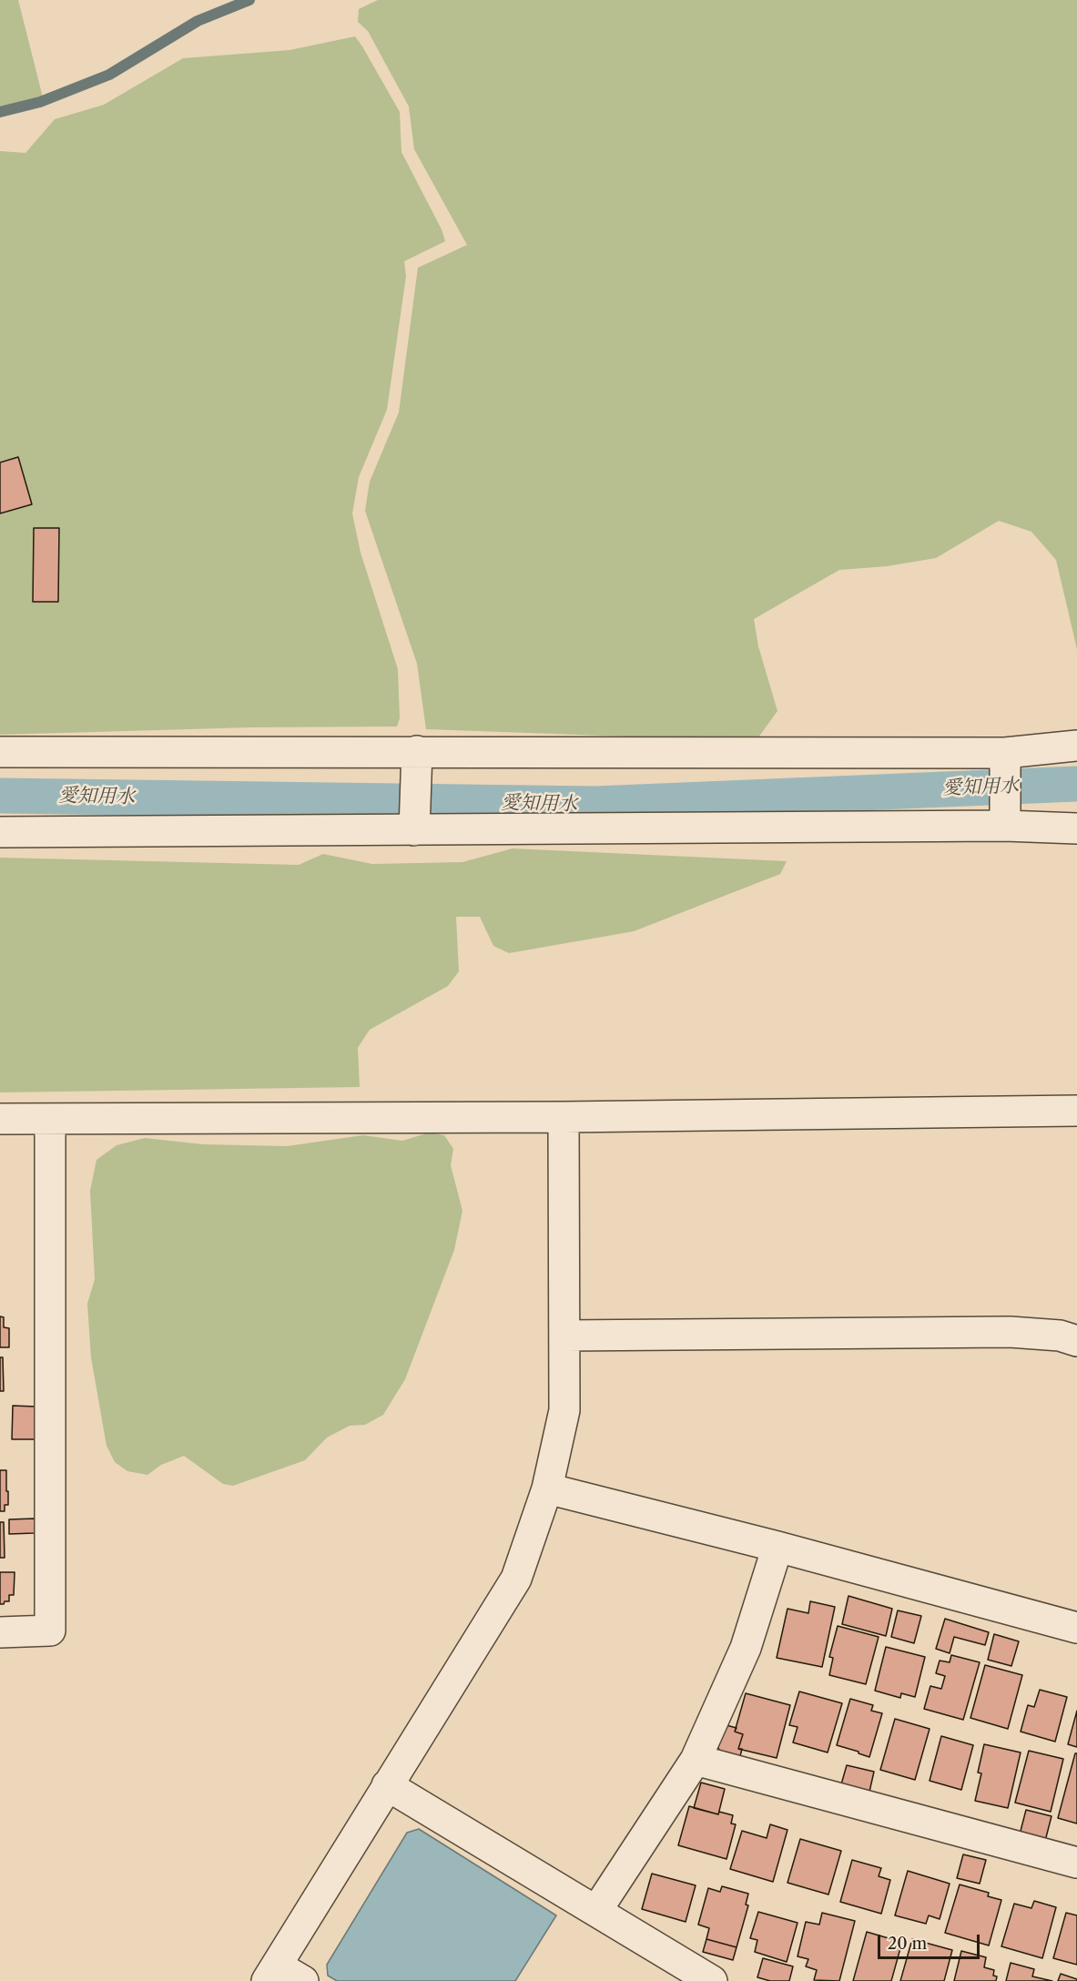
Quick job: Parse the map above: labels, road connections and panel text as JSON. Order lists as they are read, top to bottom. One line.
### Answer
{"water":["愛知用水"],"scale_bar":"20 m"}
